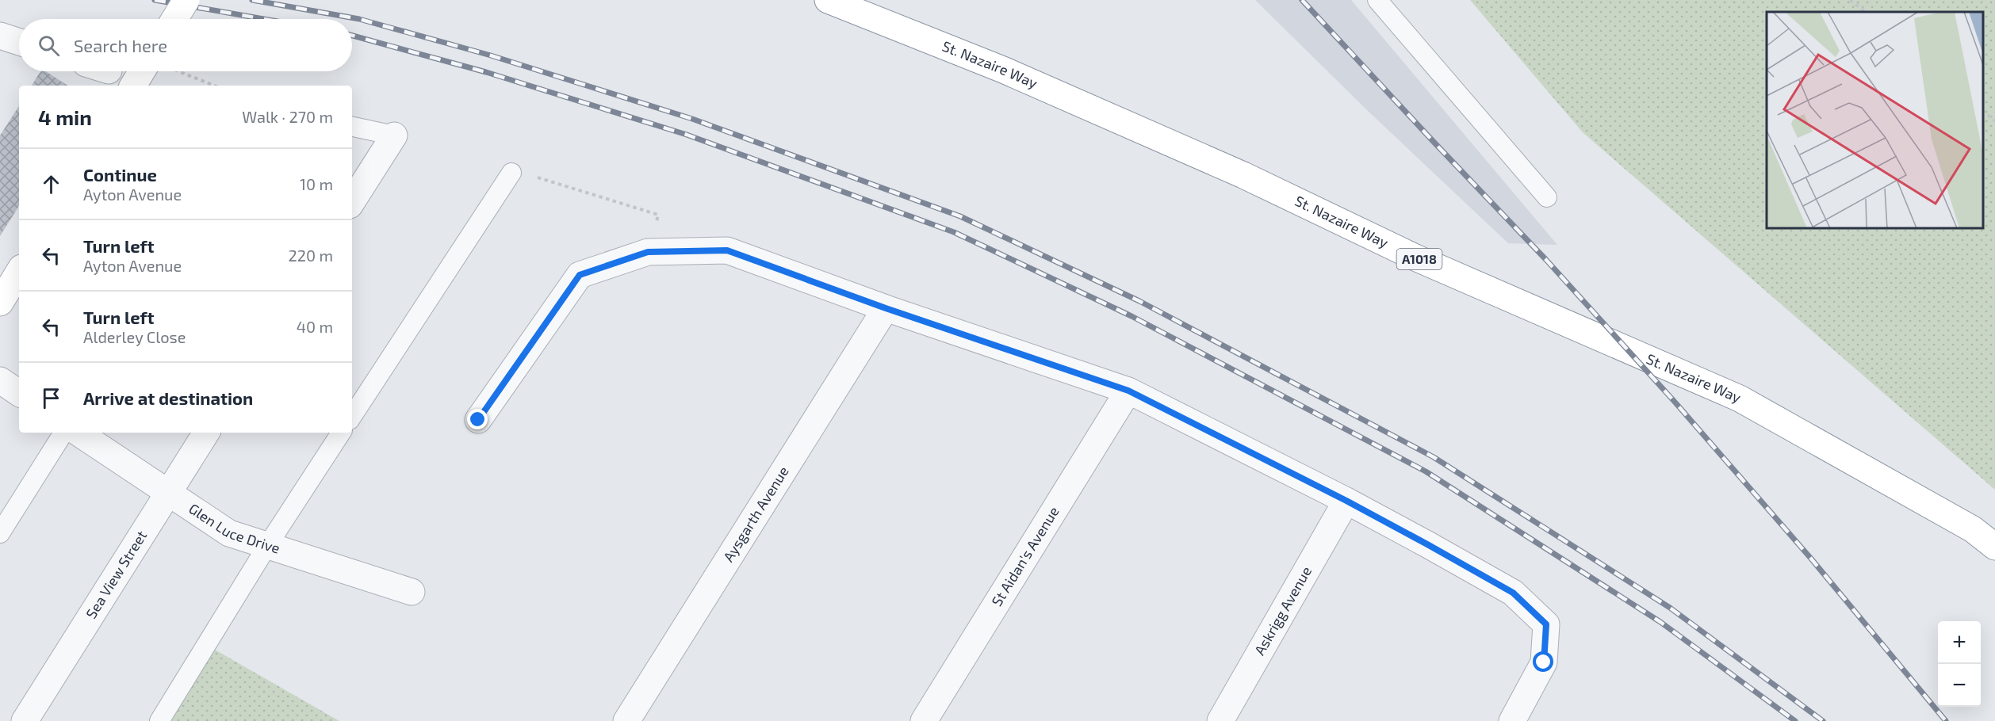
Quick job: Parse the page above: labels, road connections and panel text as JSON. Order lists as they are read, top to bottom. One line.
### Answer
{"streets":{"main road":["St. Nazaire Way","A1018"],"street":["Aysgarth Avenue","Glen Luce Drive","St Aidan's Avenue","Sea View Street","Askrigg Avenue"]},"crossings":[["Glen Luce Drive","Sea View Street"]],"page":{"search":"Search here","heading":["4 min","Walk · 270 m"],"list":[["Continue","Ayton Avenue","10 m"],["Turn left","Ayton Avenue","220 m"],["Turn left","Alderley Close","40 m"],"Arrive at destination"],"map_buttons":["+","−"]}}
